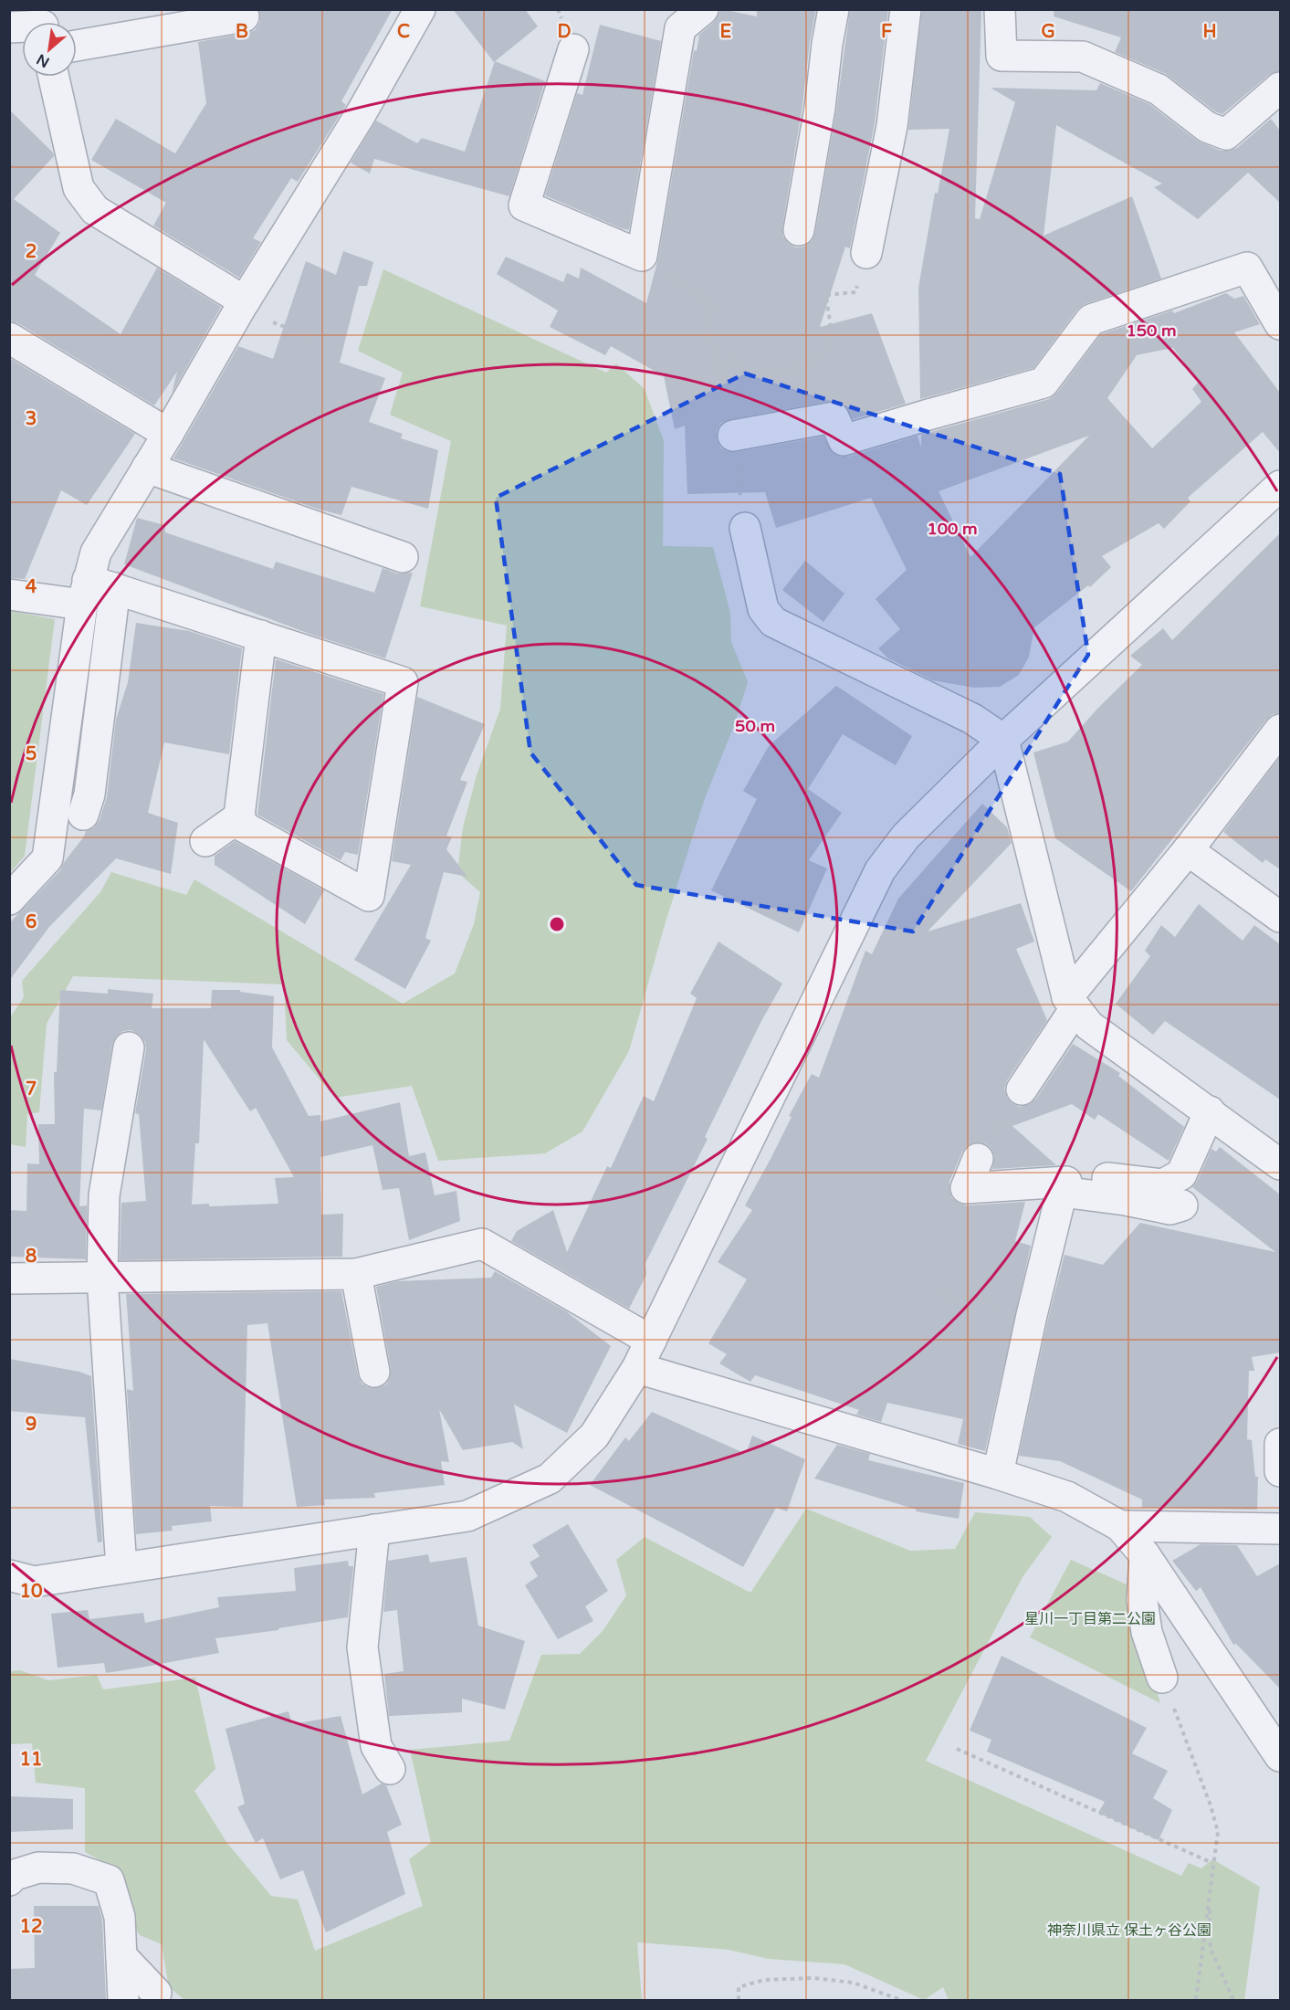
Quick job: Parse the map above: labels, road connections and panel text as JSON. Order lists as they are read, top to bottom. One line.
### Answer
{"parks":["星川一丁目第二公園","神奈川県立 保土ヶ谷公園"],"north":"bottom left","grid":{"columns":["B","C","D","E","F","G","H"],"rows":["2","3","4","5","6","7","8","9","10","11","12"]},"rings":["150 m","100 m","50 m"]}
